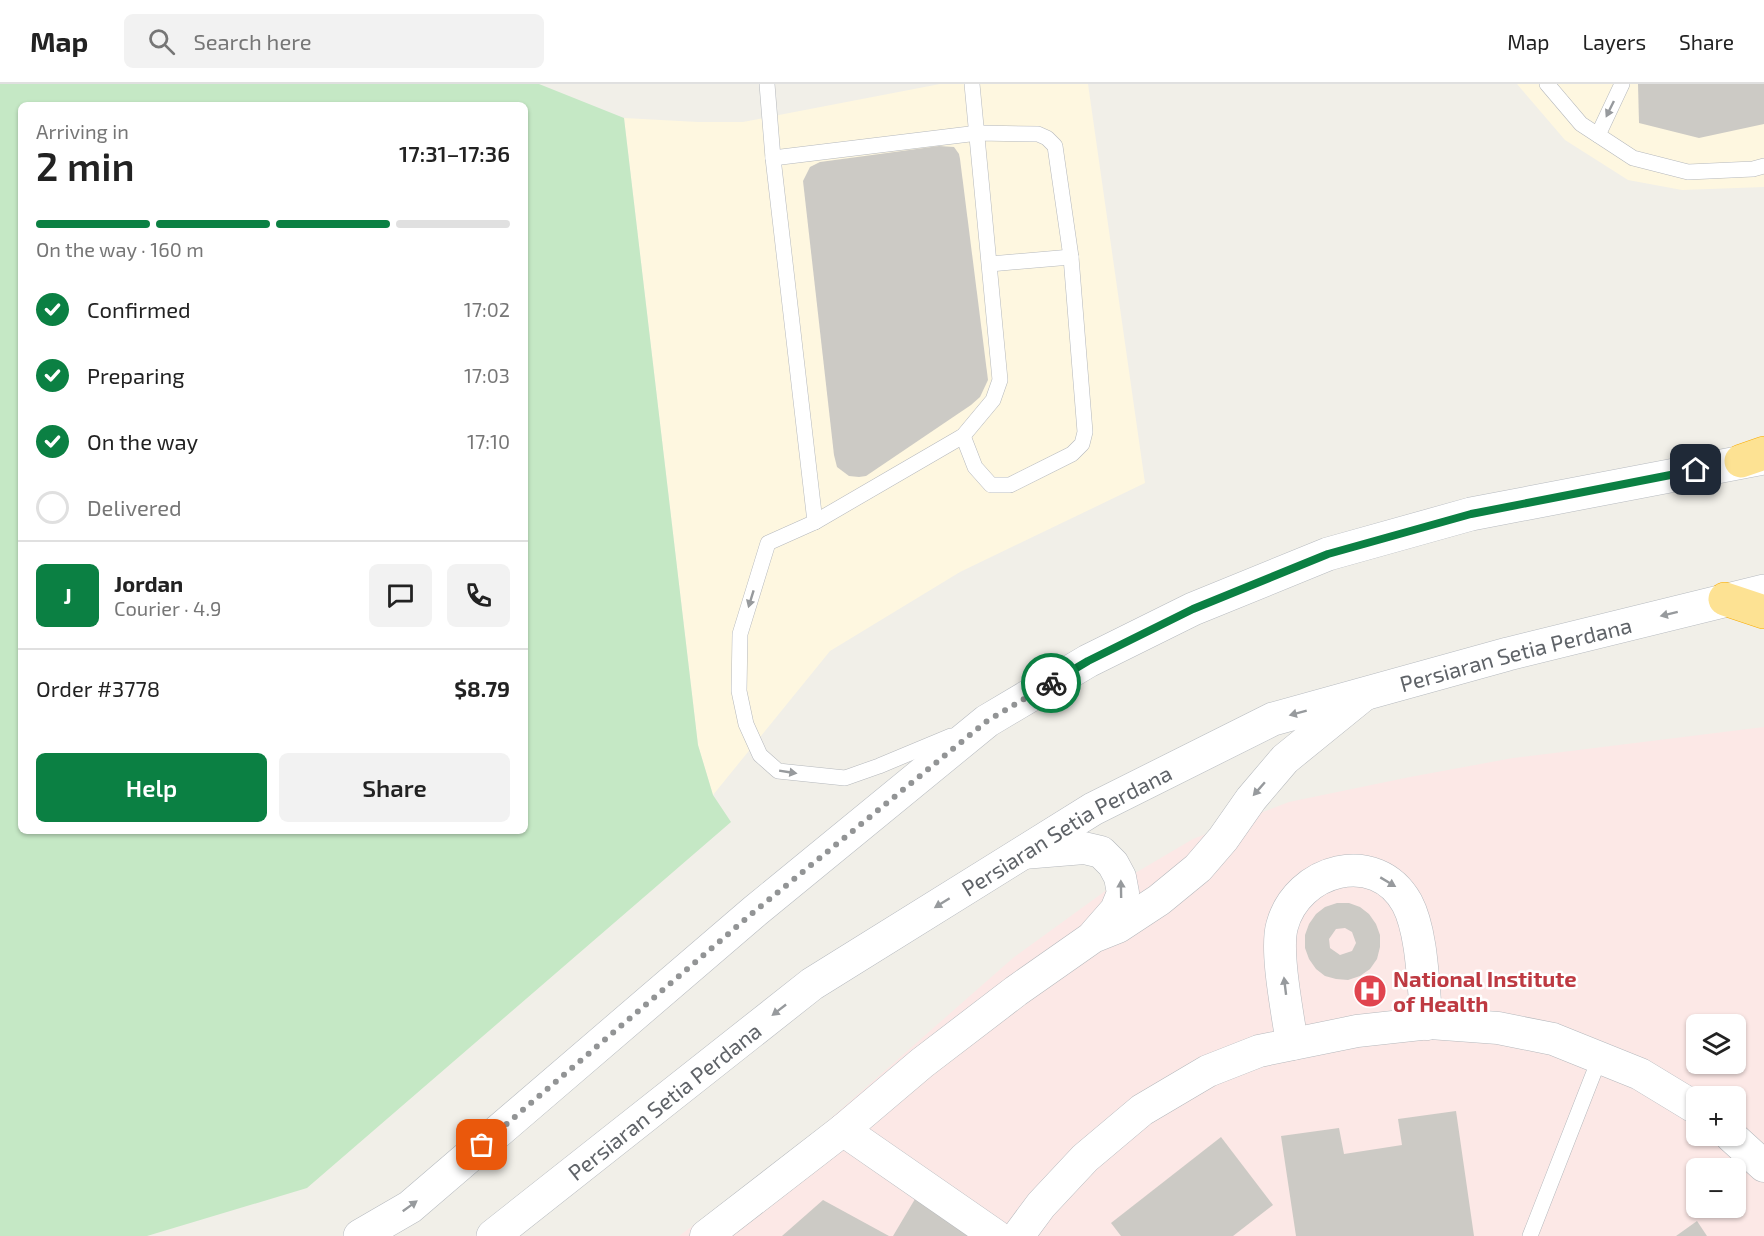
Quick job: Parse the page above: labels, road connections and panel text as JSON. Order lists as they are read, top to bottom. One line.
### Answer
{"streets":{"main road":["Persiaran Setia Perdana"]},"places":{"hospital":["National Institute of Health"]},"page":{"header":"Map","search":"Search here","nav":["Map","Layers","Share"],"heading":["2 min","Arriving in","17:31–17:36"],"panel":["Jordan","Courier · 4.9","Order #3778","$8.79"],"bar":"On the way · 160 m","list":[["Confirmed","17:02"],["Preparing","17:03"],["On the way","17:10"],"Delivered"],"round":"J","buttons":["Help","Share"],"map_buttons":["+","−"]}}
